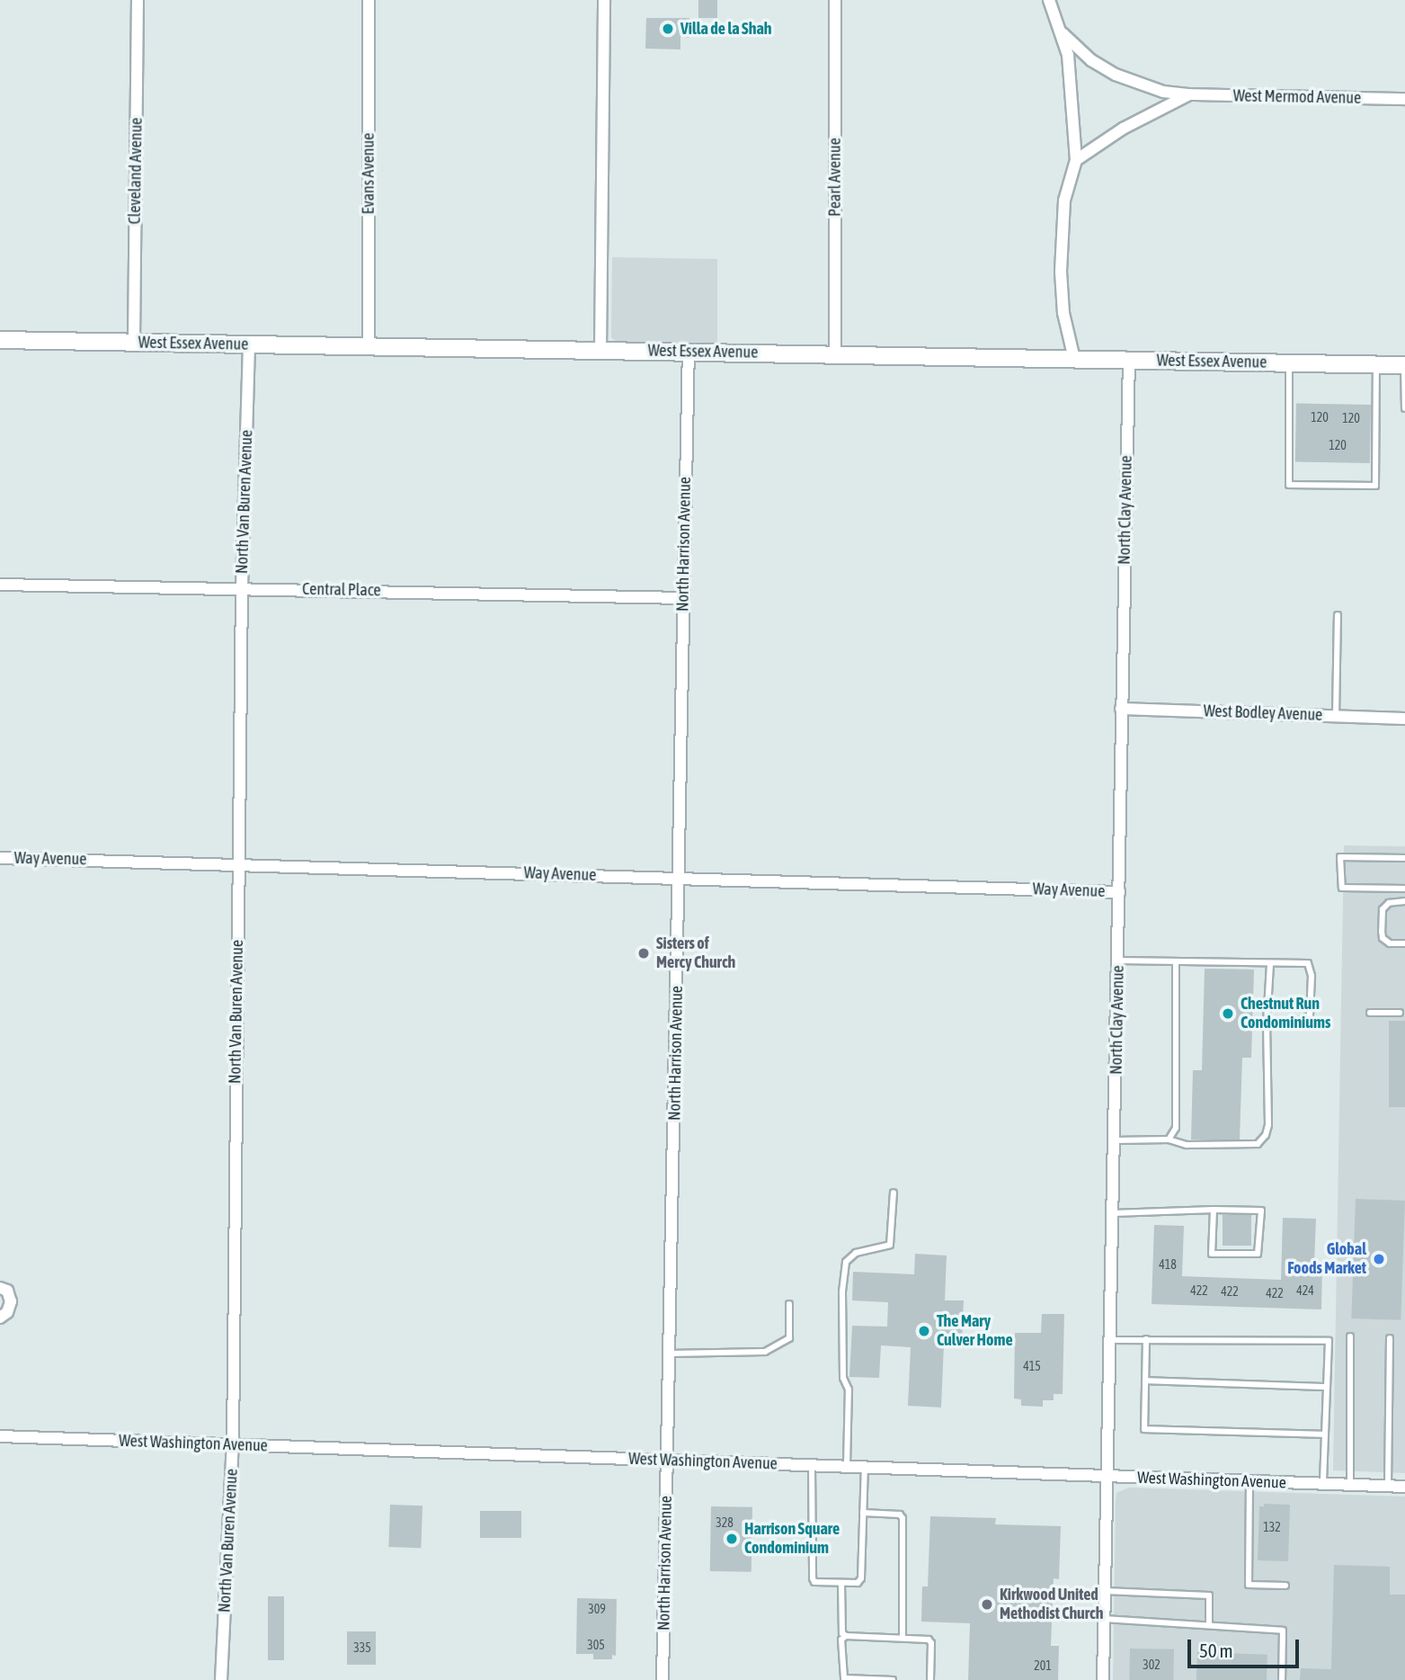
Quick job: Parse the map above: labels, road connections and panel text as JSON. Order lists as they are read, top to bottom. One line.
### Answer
{"streets":{"street":["West Mermod Avenue","Cleveland Avenue","Evans Avenue","Pearl Avenue","West Essex Avenue","North Van Buren Avenue","North Clay Avenue","North Harrison Avenue","Central Place","West Bodley Avenue","Way Avenue","West Washington Avenue"]},"crossings":[["Cleveland Avenue","West Essex Avenue"],["Evans Avenue","West Essex Avenue"],["Pearl Avenue","West Essex Avenue"],["West Essex Avenue","North Van Buren Avenue"],["West Essex Avenue","North Clay Avenue"],["West Essex Avenue","North Harrison Avenue"],["North Van Buren Avenue","Central Place"],["North Van Buren Avenue","Way Avenue"],["North Van Buren Avenue","West Washington Avenue"],["North Clay Avenue","West Bodley Avenue"],["North Clay Avenue","Way Avenue"],["North Clay Avenue","West Washington Avenue"],["North Harrison Avenue","Central Place"],["North Harrison Avenue","Way Avenue"],["North Harrison Avenue","West Washington Avenue"]],"places":["Villa de la Shah","Sisters of Mercy Church","Chestnut Run Condominiums","Global Foods Market","The Mary Culver Home","Harrison Square Condominium","Kirkwood United Methodist Church"],"house_numbers":["120","120","120","418","422","424","422","422","415","328","132","309","305","335","302","201"],"scale_bar":"50 m"}
